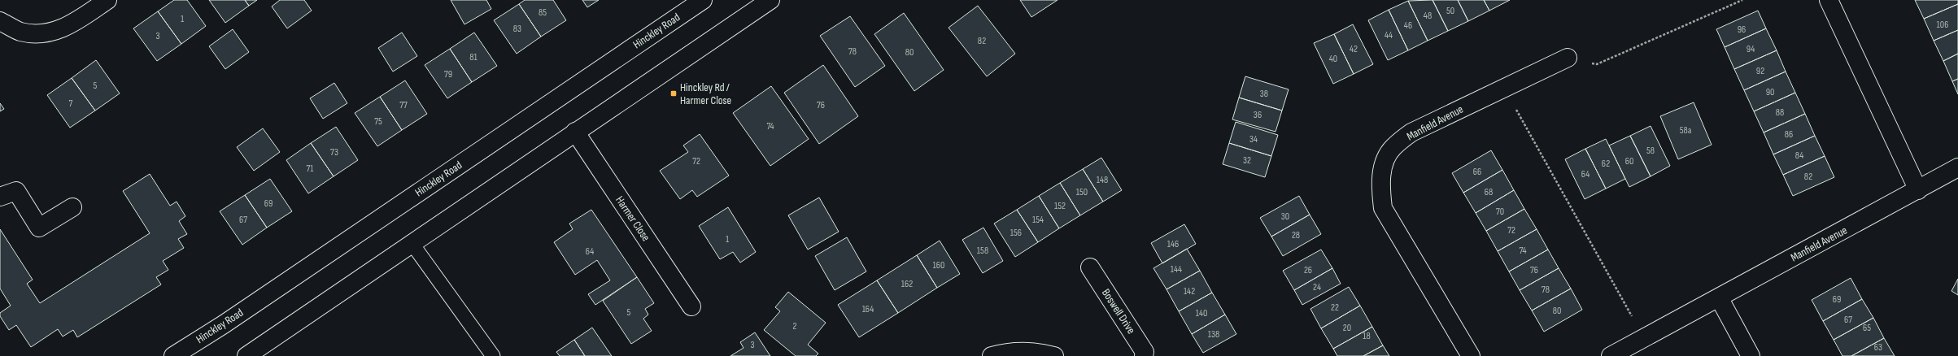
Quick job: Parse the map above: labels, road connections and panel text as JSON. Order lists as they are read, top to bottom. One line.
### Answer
{"streets":{"main road":["Hinckley Road","Manfield Avenue","Harmer Close","Boswell Drive"]},"places":{"transit":["Hinckley Rd / Harmer Close"]},"house_numbers":["50","85","48","1","106","46","83","96","44","3","82","42","94","78","80","81","40","92","79","5","90","38","7","77","76","88","36","75","74","58a","86","34","58","73","84","32","72","60","62","71","66","64","82","148","150","68","69","152","70","30","67","154","72","156","28","1","146","158","74","64","160","144","26","76","162","24","78","142","69","22","164","80","5","140","67","2","20","65","138","18","3","63"]}
